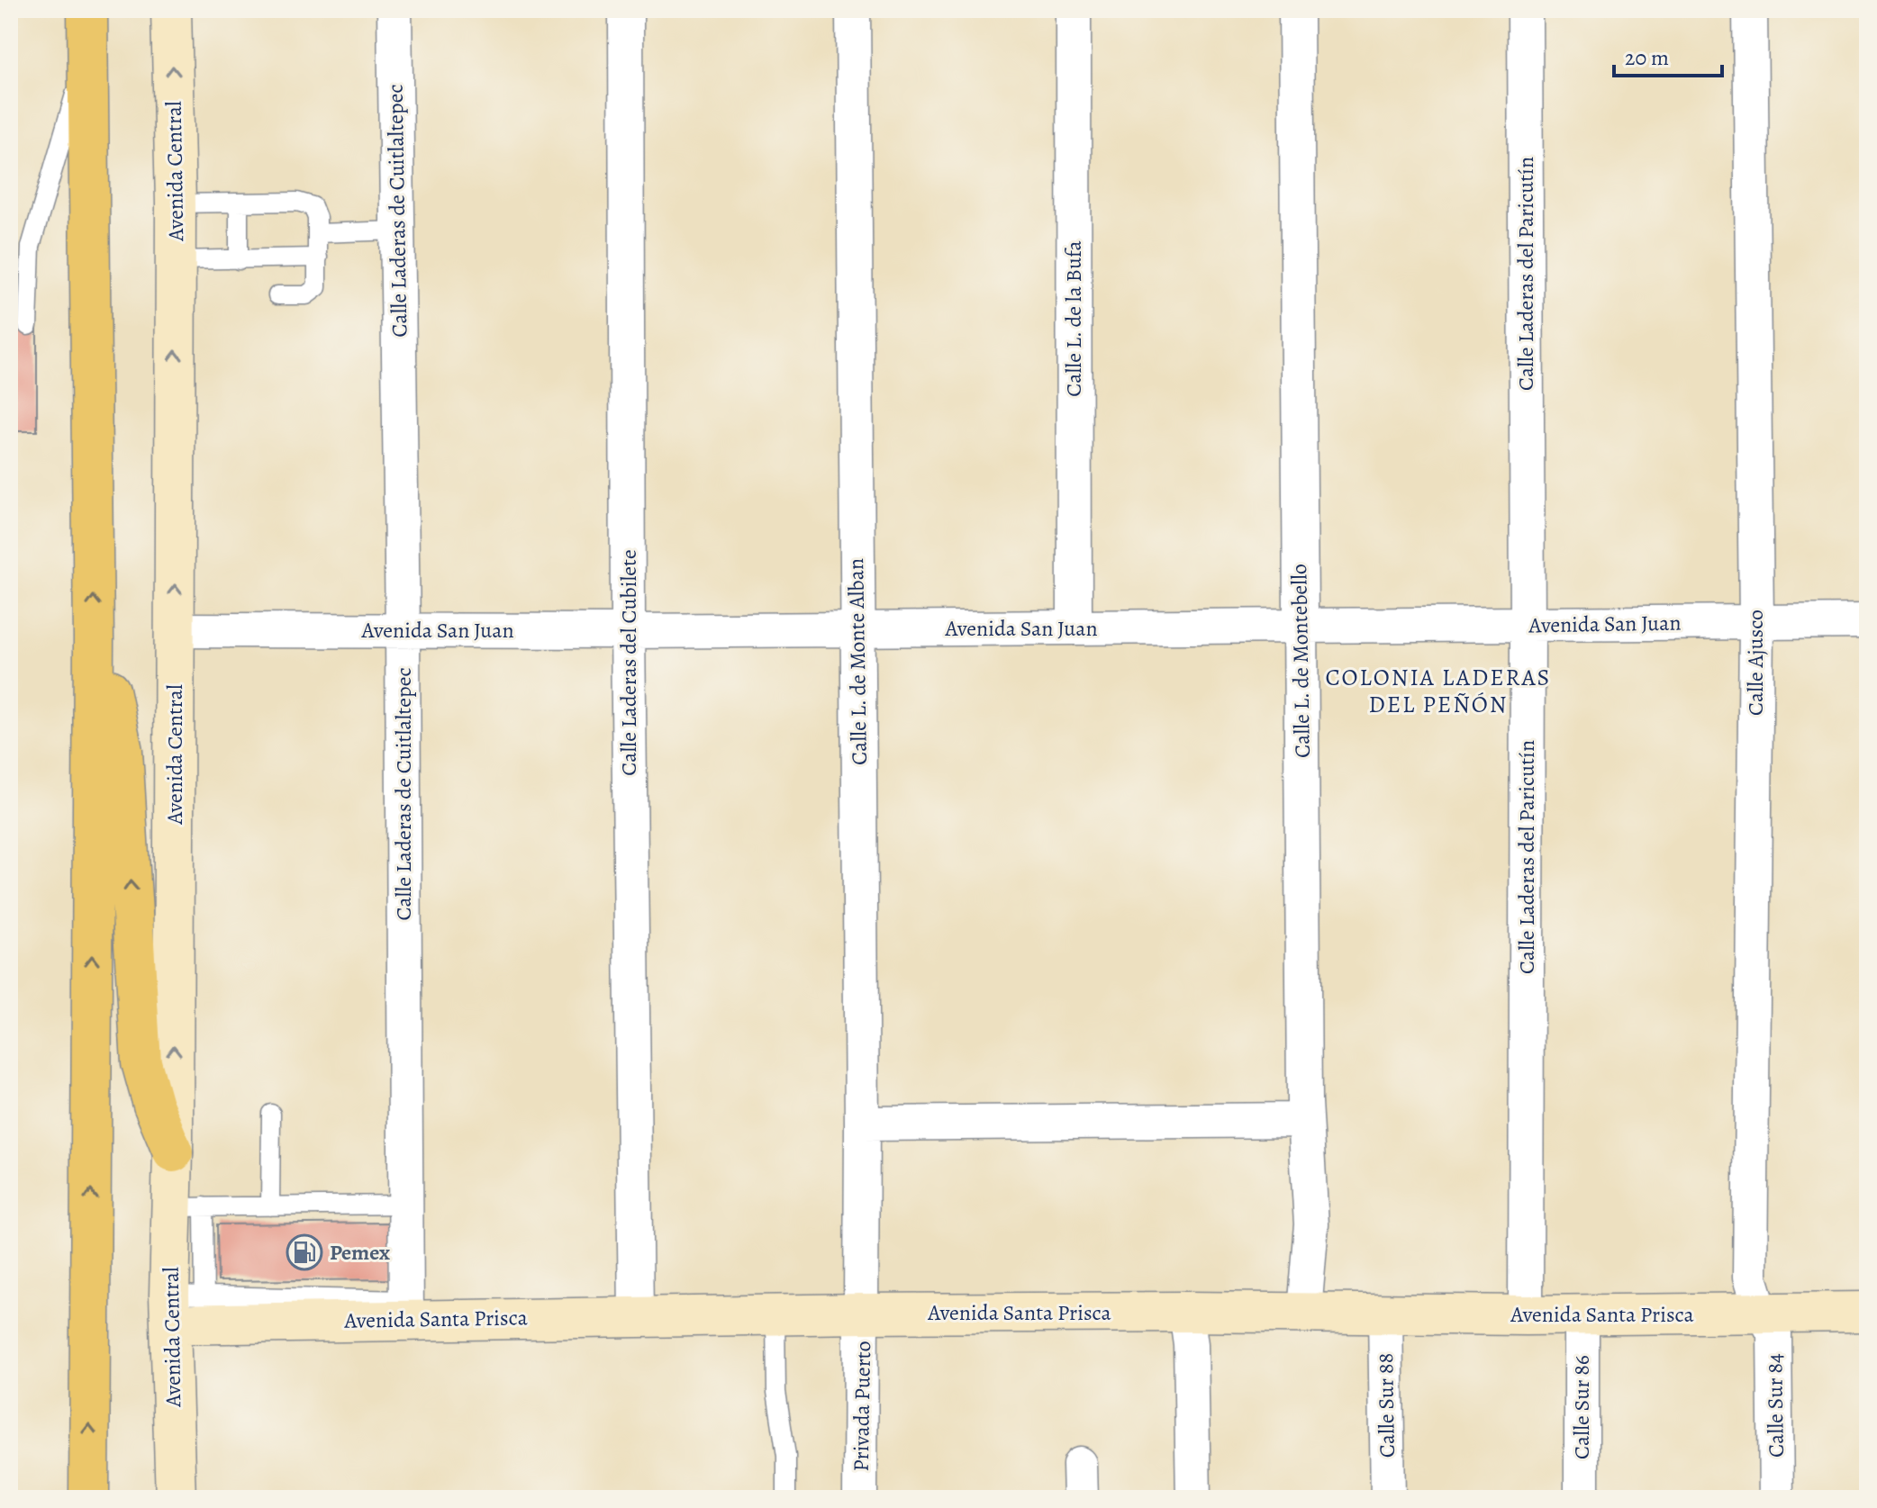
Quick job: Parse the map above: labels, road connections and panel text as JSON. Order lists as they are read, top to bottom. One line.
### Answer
{"streets":{"street":["Avenida Central","Calle Laderas de Cuitlaltepec","Calle Laderas del Paricutín","Calle L. de la Bufa","Avenida San Juan","Calle L. de Montebello","Calle L. de Monte Alban","Calle Laderas del Cubilete","Calle Ajusco","Avenida Santa Prisca","Calle Sur 88","Calle Sur 84","Privada Puerto","Calle Sur 86"]},"crossings":[["Avenida Central","Avenida San Juan"],["Avenida Central","Avenida Santa Prisca"],["Calle Laderas de Cuitlaltepec","Avenida San Juan"],["Calle Laderas de Cuitlaltepec","Avenida Santa Prisca"],["Calle Laderas del Paricutín","Avenida San Juan"],["Calle Laderas del Paricutín","Avenida Santa Prisca"],["Calle L. de la Bufa","Avenida San Juan"],["Avenida San Juan","Calle L. de Montebello"],["Avenida San Juan","Calle L. de Monte Alban"],["Avenida San Juan","Calle Laderas del Cubilete"],["Avenida San Juan","Calle Ajusco"],["Calle L. de Montebello","Avenida Santa Prisca"],["Calle L. de Monte Alban","Avenida Santa Prisca"],["Calle L. de Monte Alban","Privada Puerto"],["Calle Laderas del Cubilete","Avenida Santa Prisca"],["Calle Ajusco","Avenida Santa Prisca"],["Calle Ajusco","Calle Sur 84"],["Avenida Santa Prisca","Calle Sur 88"],["Avenida Santa Prisca","Calle Sur 84"],["Avenida Santa Prisca","Privada Puerto"],["Avenida Santa Prisca","Calle Sur 86"]],"one_way":["Avenida Central"],"districts":["COLONIA LADERAS DEL PEÑÓN"],"places":{"fuel station":["Pemex"]},"scale_bar":"20 m"}
